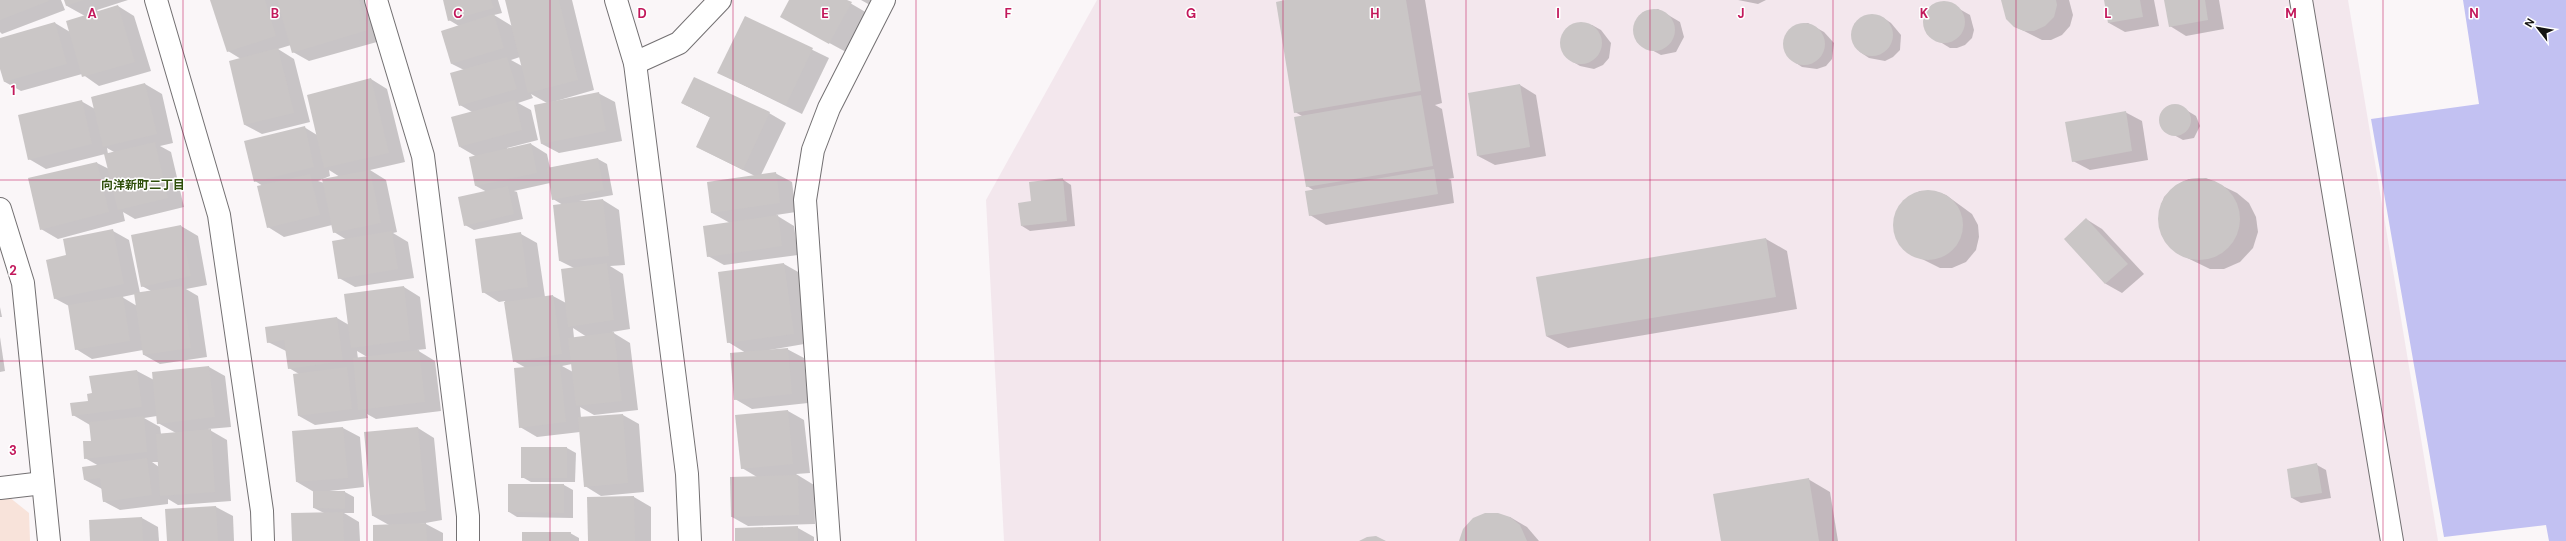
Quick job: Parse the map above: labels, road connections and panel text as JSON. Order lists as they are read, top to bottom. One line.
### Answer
{"districts":["向洋新町二丁目"],"north":"top left","grid":{"columns":["A","B","C","D","E","F","G","H","I","J","K","L","M","N"],"rows":["1","2","3"]}}
